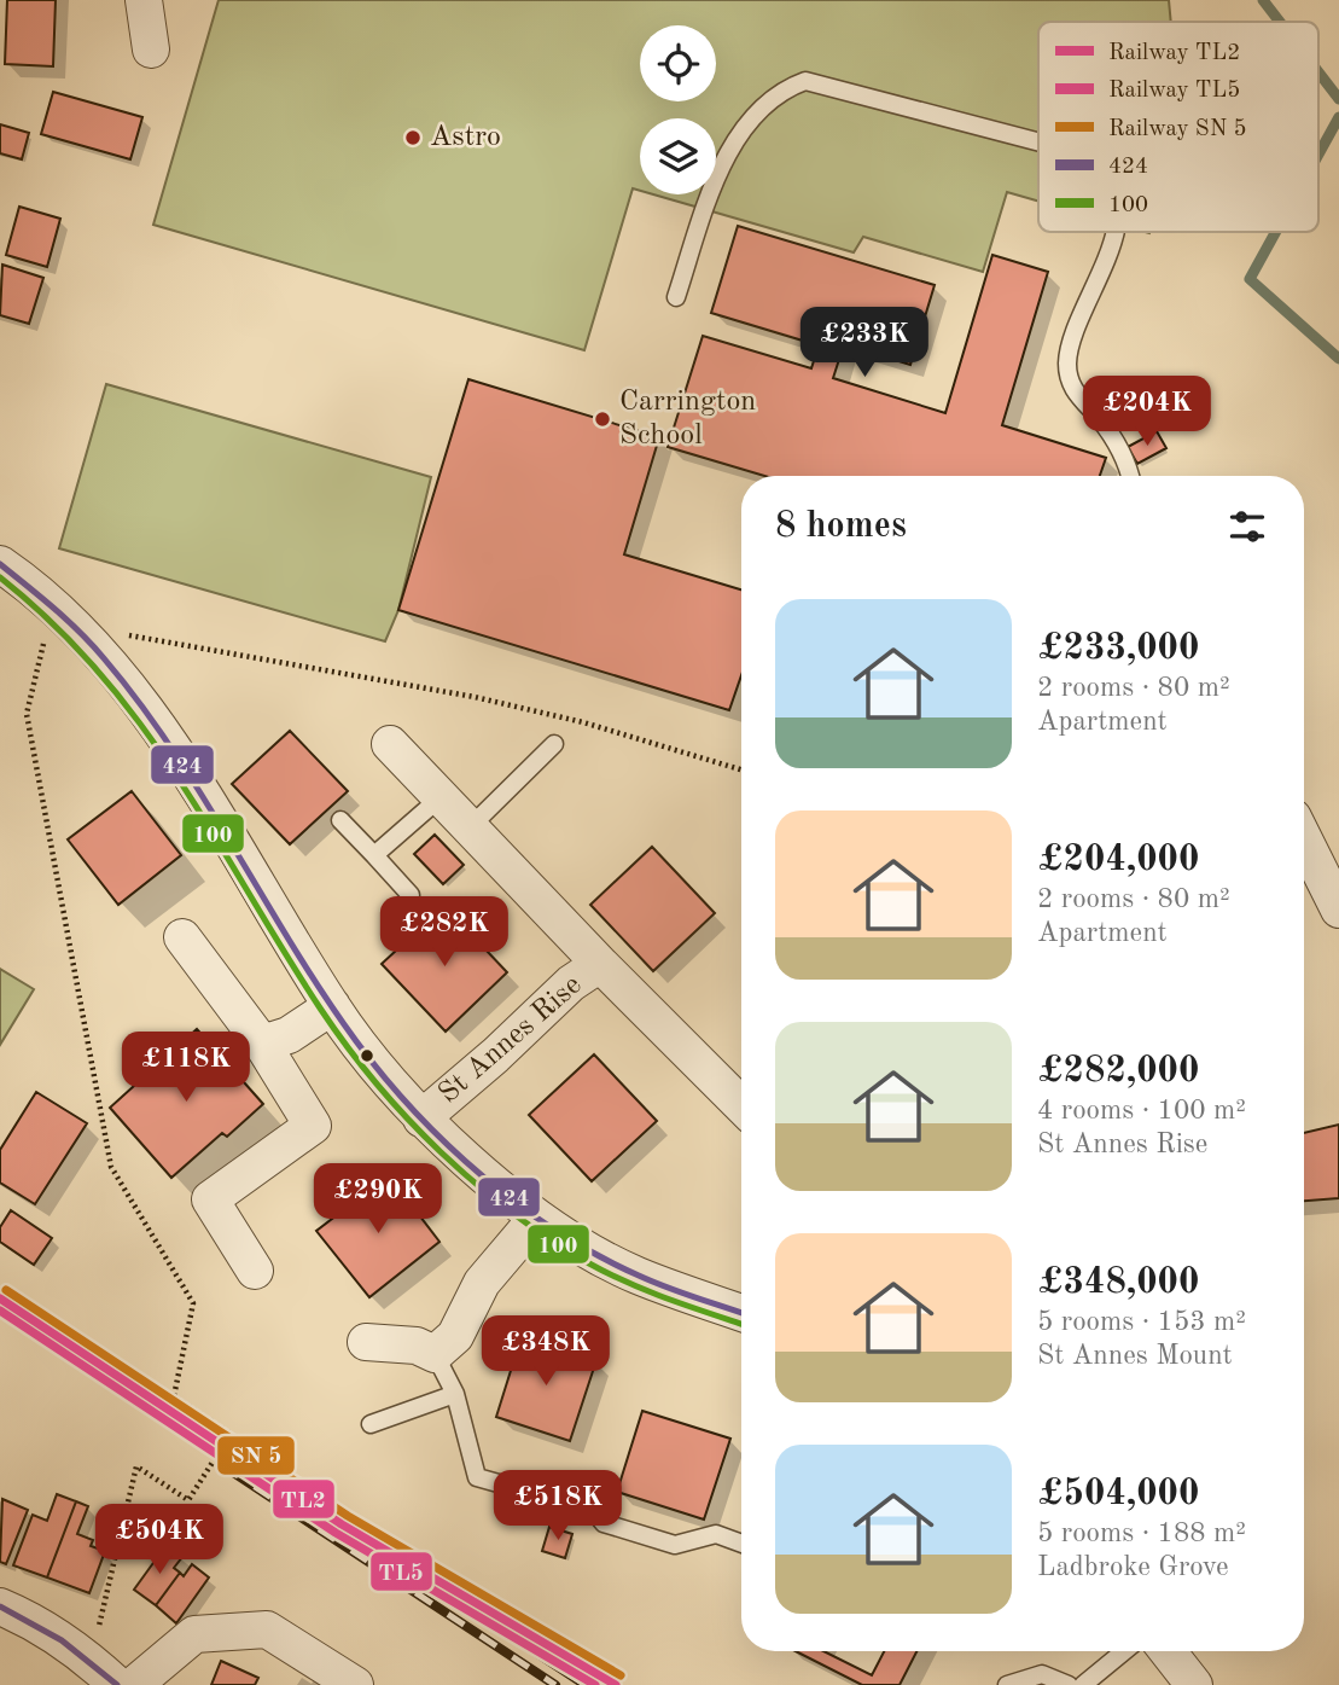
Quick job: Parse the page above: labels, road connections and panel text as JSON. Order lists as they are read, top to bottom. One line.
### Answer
{"streets":{"street":["St Annes Rise"]},"places":["Astro","Carrington School"],"lines":["transit line 424","transit line 100","rail line TL2","rail line TL5"],"legend":["Railway TL2","Railway TL5","Railway SN 5","424","100"],"page":{"price":["£233K","£204K","£282K","£118K","£290K","£348K","£518K","£504K"],"heading":"8 homes","list":[{"name":"£233,000","note":"2 rooms · 80 m² · Apartment"},{"name":"£204,000","note":"2 rooms · 80 m² · Apartment"},{"name":"£282,000","note":"4 rooms · 100 m² · St Annes Rise"},{"name":"£348,000","note":"5 rooms · 153 m² · St Annes Mount"},{"name":"£504,000","note":"5 rooms · 188 m² · Ladbroke Grove"}]}}
